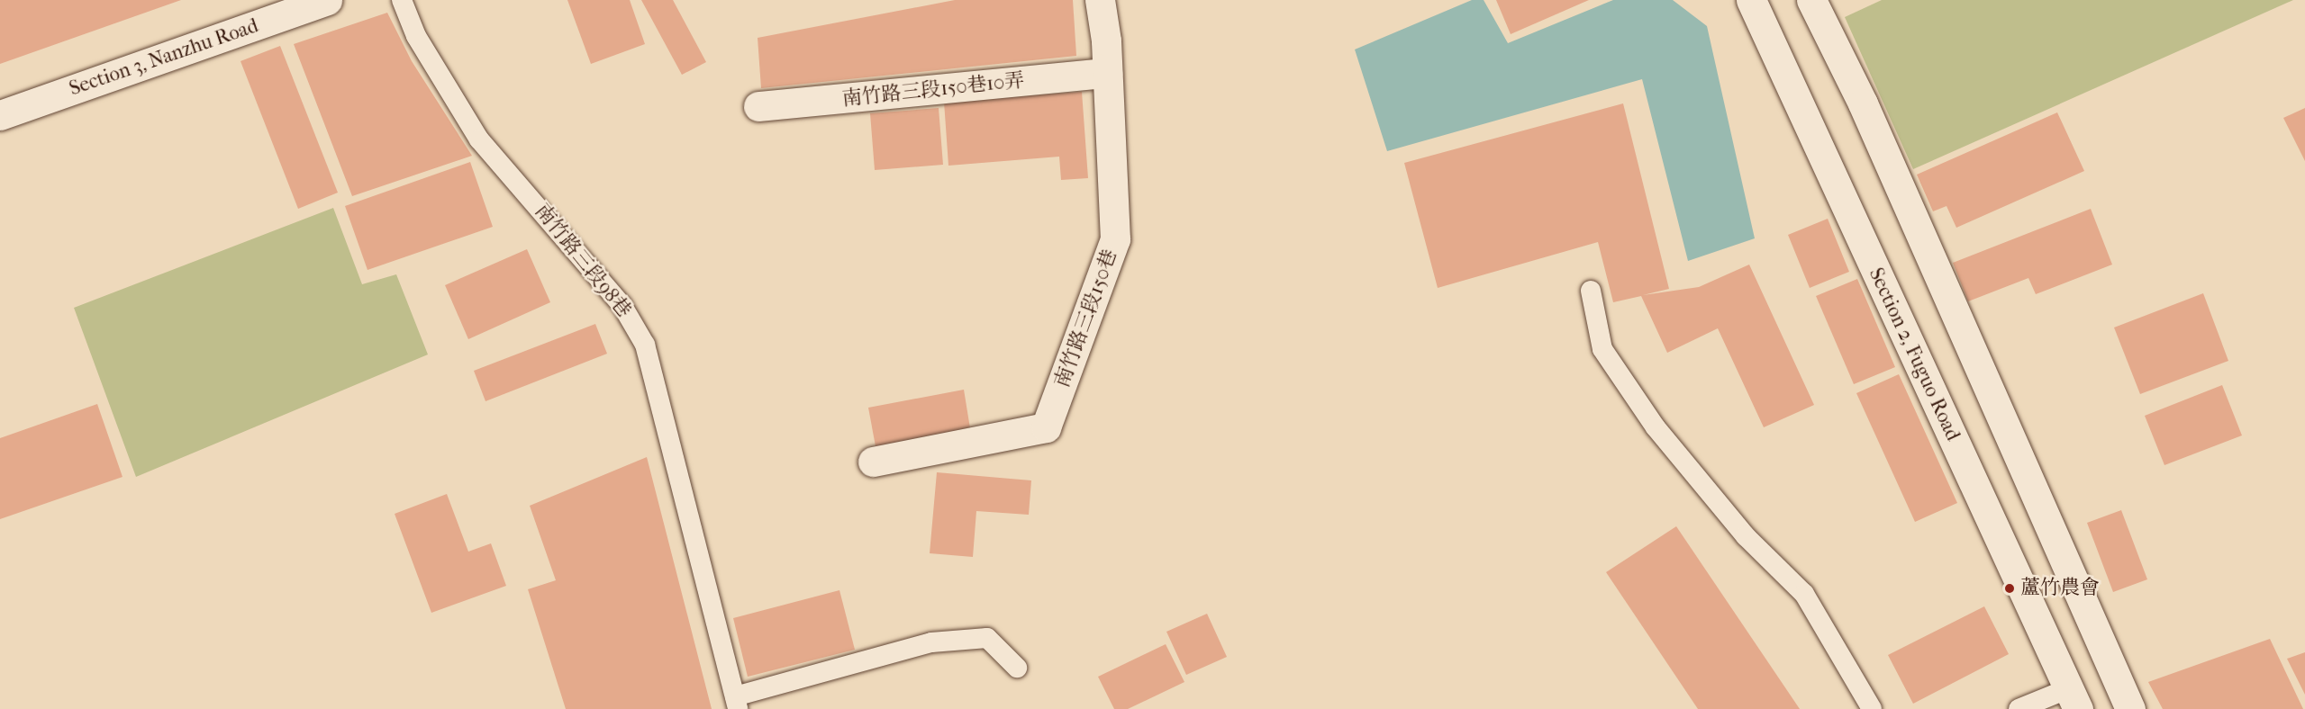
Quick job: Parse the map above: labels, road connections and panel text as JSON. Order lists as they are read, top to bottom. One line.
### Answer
{"streets":{"street":["Section 3, Nanzhu Road","南竹路三段150巷10弄","南竹路三段150巷","Section 2, Fuguo Road"],"lane":["南竹路三段98巷"]},"crossings":[["南竹路三段150巷10弄","南竹路三段150巷"]],"places":["蘆竹農會"]}
